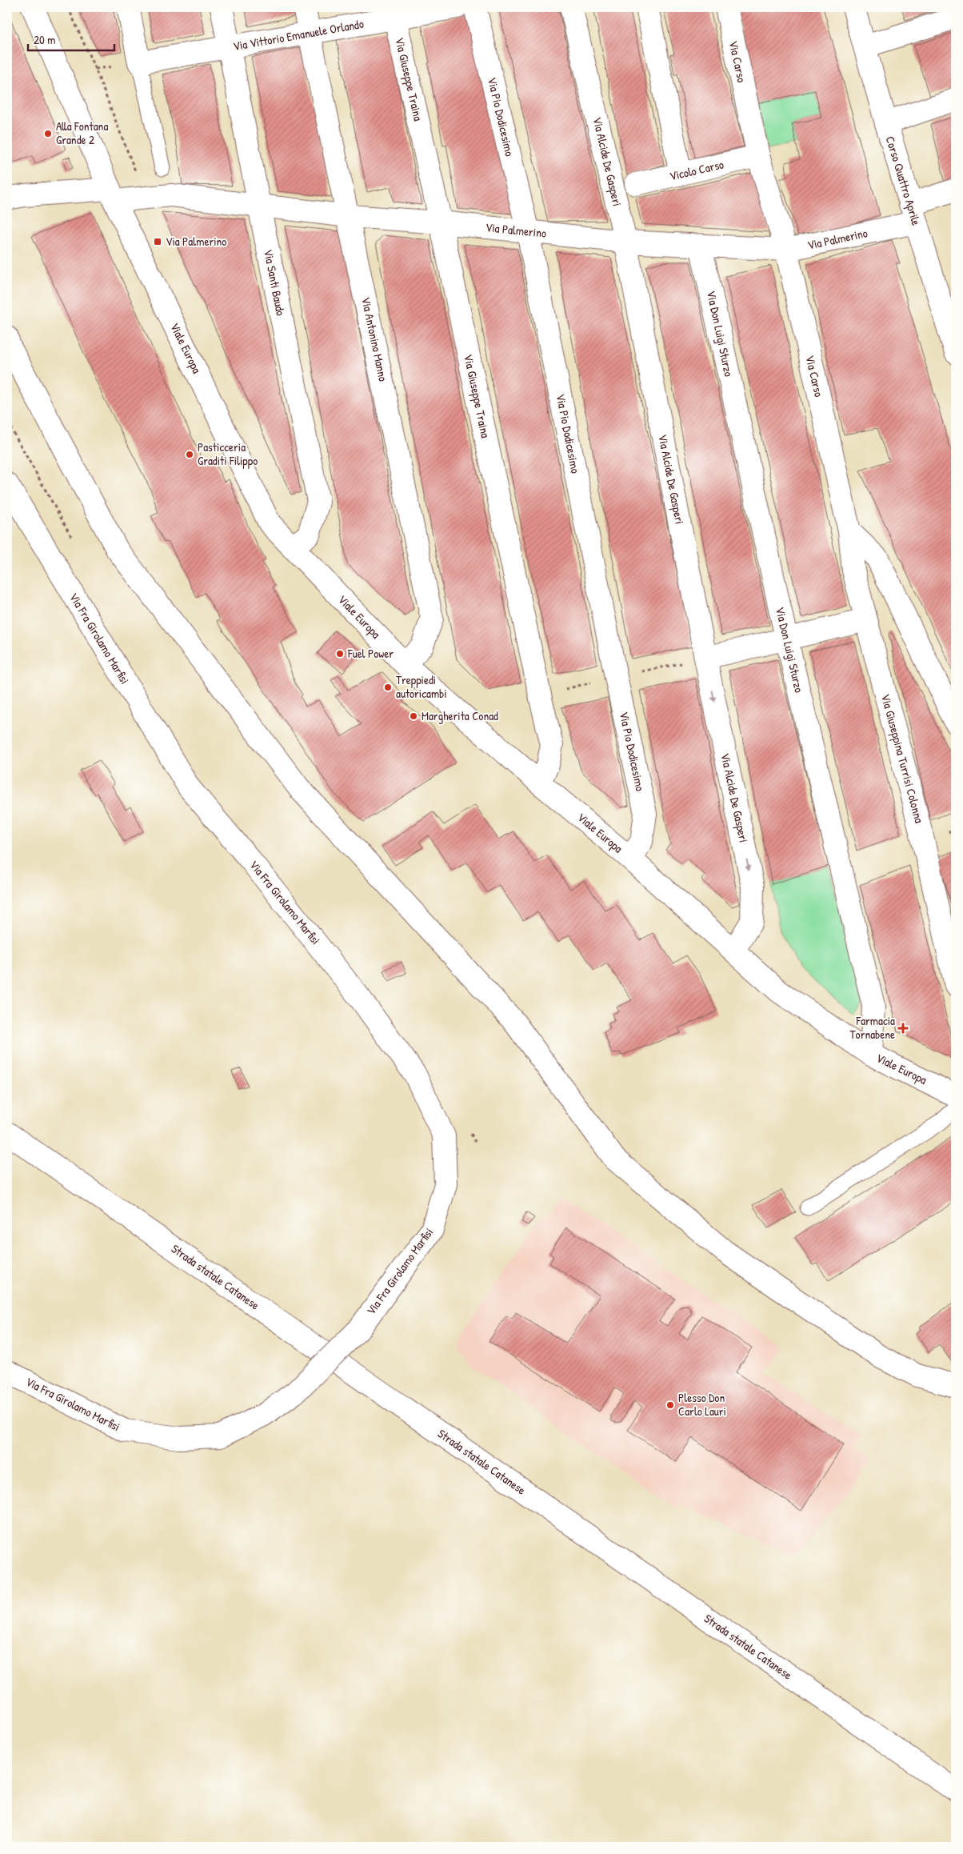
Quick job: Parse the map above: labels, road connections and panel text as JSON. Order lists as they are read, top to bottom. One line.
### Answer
{"streets":{"street":["Via Vittorio Emanuele Orlando","Via Carso","Via Giuseppe Traina","Via Pio Dodicesimo","Via Alcide De Gasperi","Vicolo Carso","Corso Quattro Aprile","Via Palmerino","Via Santi Baudo","Via Don Luigi Sturzo","Via Antonino Manno","Viale Europa","Via Fra Girolamo Marfisi","Via Giuseppina Turrisi Colonna","Strada statale Catanese"]},"crossings":[["Via Vittorio Emanuele Orlando","Via Giuseppe Traina"],["Via Vittorio Emanuele Orlando","Via Santi Baudo"],["Via Vittorio Emanuele Orlando","Via Antonino Manno"],["Via Carso","Vicolo Carso"],["Via Carso","Via Palmerino"],["Via Carso","Via Giuseppina Turrisi Colonna"],["Via Giuseppe Traina","Via Palmerino"],["Via Giuseppe Traina","Viale Europa"],["Via Pio Dodicesimo","Via Palmerino"],["Via Pio Dodicesimo","Viale Europa"],["Via Alcide De Gasperi","Via Palmerino"],["Via Alcide De Gasperi","Viale Europa"],["Corso Quattro Aprile","Via Palmerino"],["Via Palmerino","Via Santi Baudo"],["Via Palmerino","Via Don Luigi Sturzo"],["Via Palmerino","Via Antonino Manno"],["Via Palmerino","Viale Europa"],["Via Santi Baudo","Viale Europa"],["Via Don Luigi Sturzo","Viale Europa"],["Via Antonino Manno","Viale Europa"]],"places":{"other":["Alla Fontana Grande 2","Pasticceria Graditi Filippo","Fuel Power","Treppiedi autoricambi","Margherita Conad","Plesso Don Carlo Lauri"],"transit":["Via Palmerino"],"health":["Farmacia Tornabene"]},"scale_bar":"20 m"}
